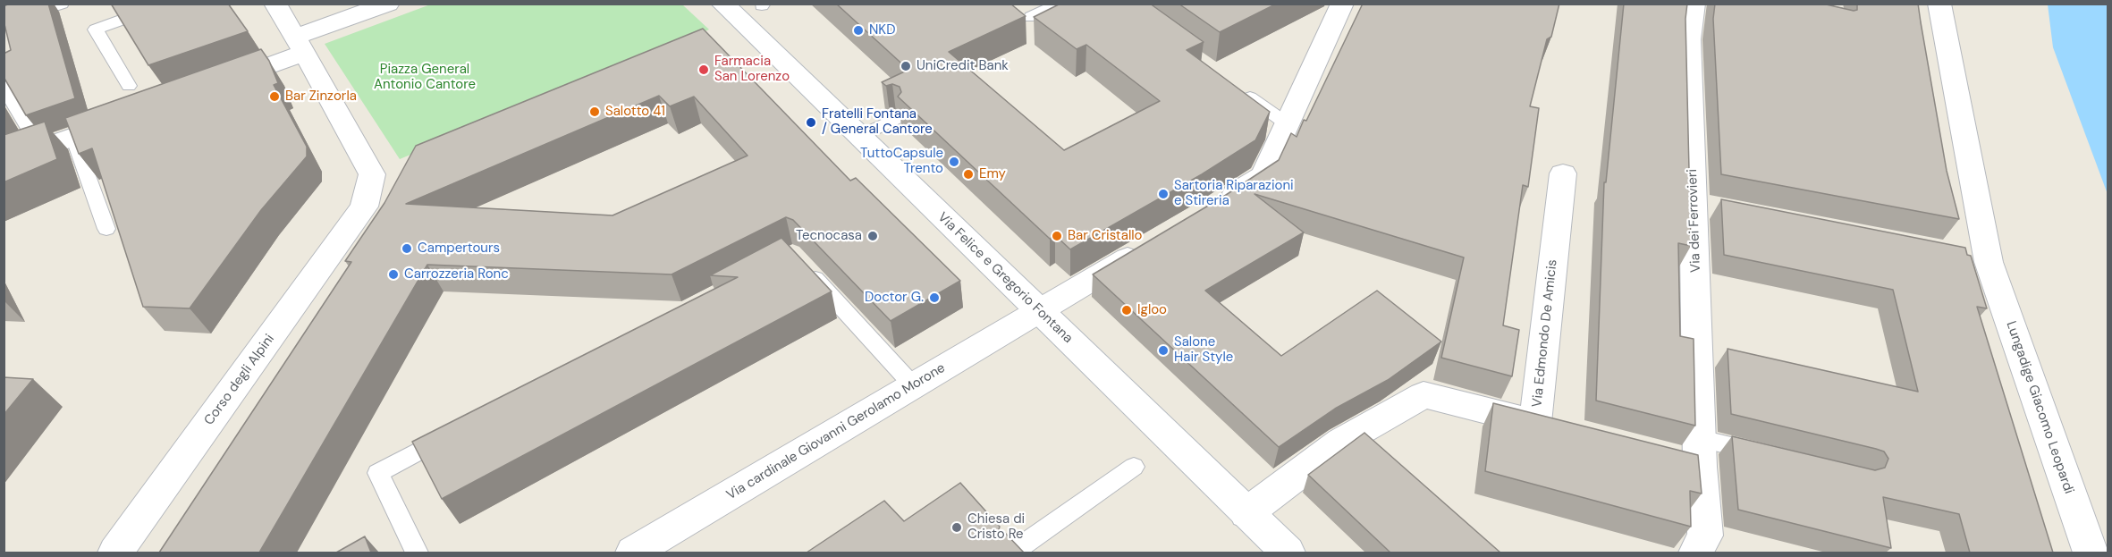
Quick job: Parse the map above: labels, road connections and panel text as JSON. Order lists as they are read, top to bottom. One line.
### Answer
{"streets":{"street":["Via dei Ferrovieri","Via Felice e Gregorio Fontana","Via Edmondo De Amicis","Corso degli Alpini","Lungadige Giacomo Leopardi","Via cardinale Giovanni Gerolamo Morone"]},"crossings":[["Via Felice e Gregorio Fontana","Via Edmondo De Amicis"],["Via Felice e Gregorio Fontana","Via cardinale Giovanni Gerolamo Morone"]],"parks":["Piazza General Antonio Cantore"],"places":["NKD","UniCredit Bank","Farmacia San Lorenzo","Bar Zinzorla","Salotto 41","Fratelli Fontana / General Cantore","TuttoCapsule Trento","Emy","Sartoria Riparazioni e Stireria","Tecnocasa","Bar Cristallo","Campertours","Carrozzeria Ronc","Doctor G.","Igloo","Salone Hair Style","Chiesa di Cristo Re"]}
